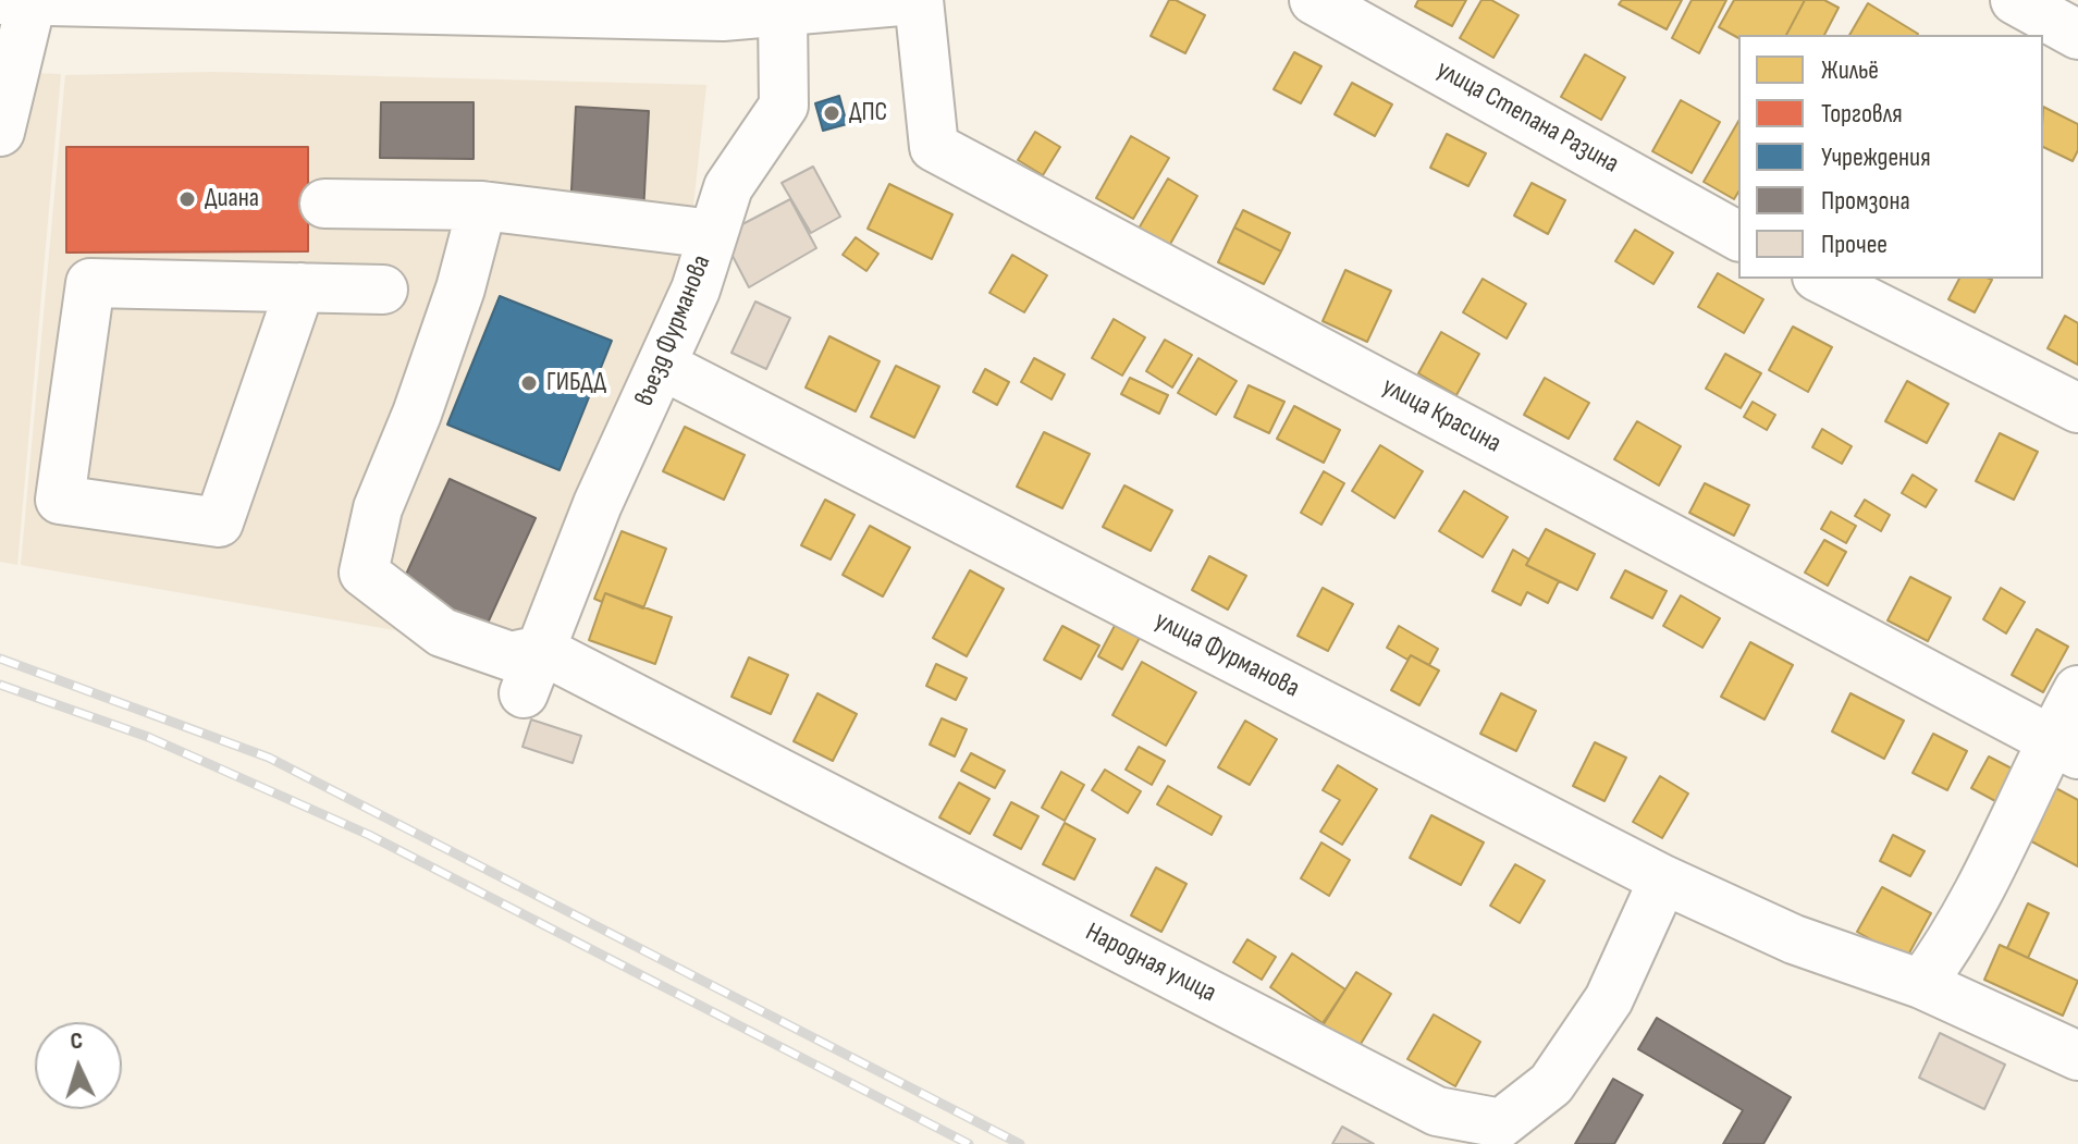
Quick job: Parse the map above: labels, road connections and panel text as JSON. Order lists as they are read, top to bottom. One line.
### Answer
{"streets":{"street":["улица Степана Разина","въезд Фурманова","улица Красина","улица Фурманова","Народная улица"]},"crossings":[["въезд Фурманова","улица Фурманова"],["въезд Фурманова","Народная улица"],["улица Фурманова","Народная улица"]],"places":["ДПС","Диана","ГИБДД"],"legend":["Жильё","Торговля","Учреждения","Промзона","Прочее"],"north":"top"}
